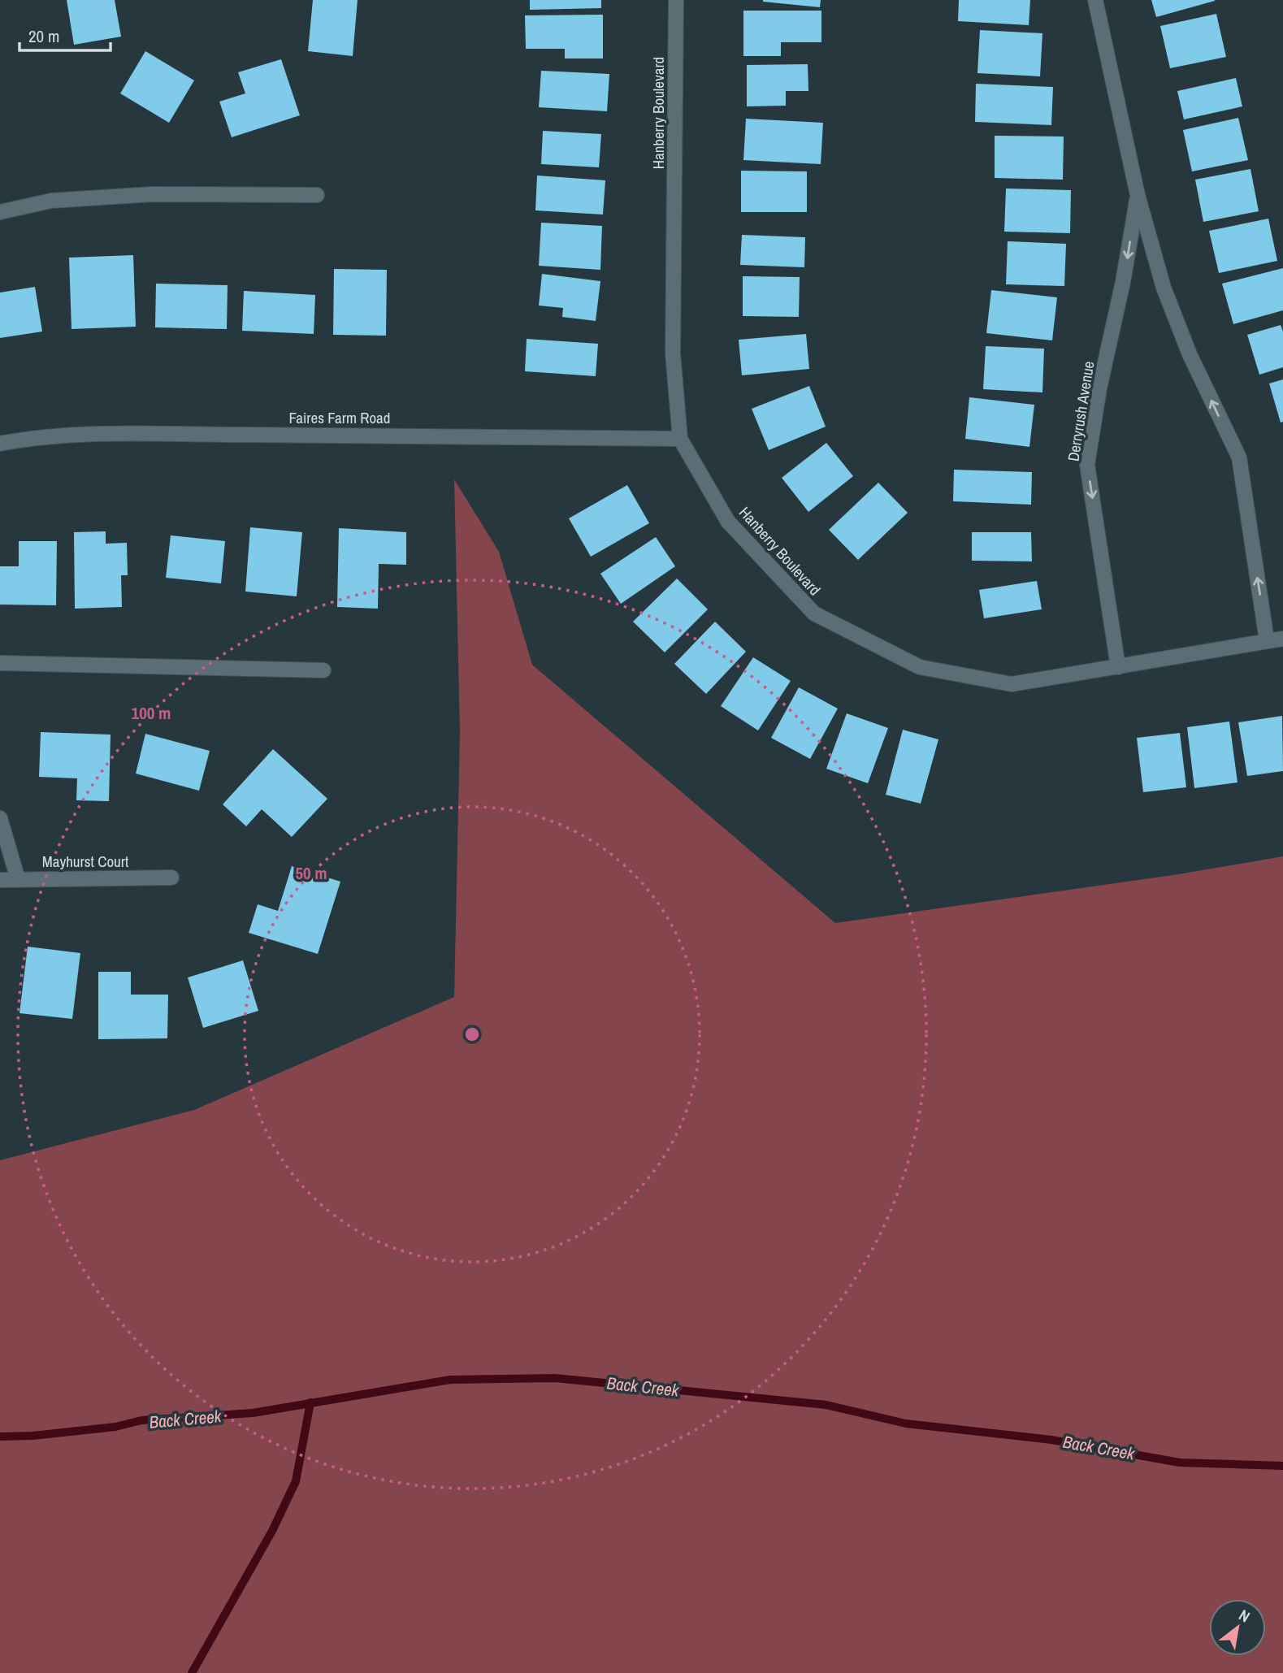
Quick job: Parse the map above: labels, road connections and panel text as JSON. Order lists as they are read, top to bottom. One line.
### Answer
{"streets":{"street":["Hanberry Boulevard","Derryrush Avenue","Faires Farm Road","Mayhurst Court"]},"crossings":[["Hanberry Boulevard","Derryrush Avenue"],["Hanberry Boulevard","Faires Farm Road"]],"water":["Back Creek"],"scale_bar":"20 m","north":"top right","rings":["100 m","50 m"]}
